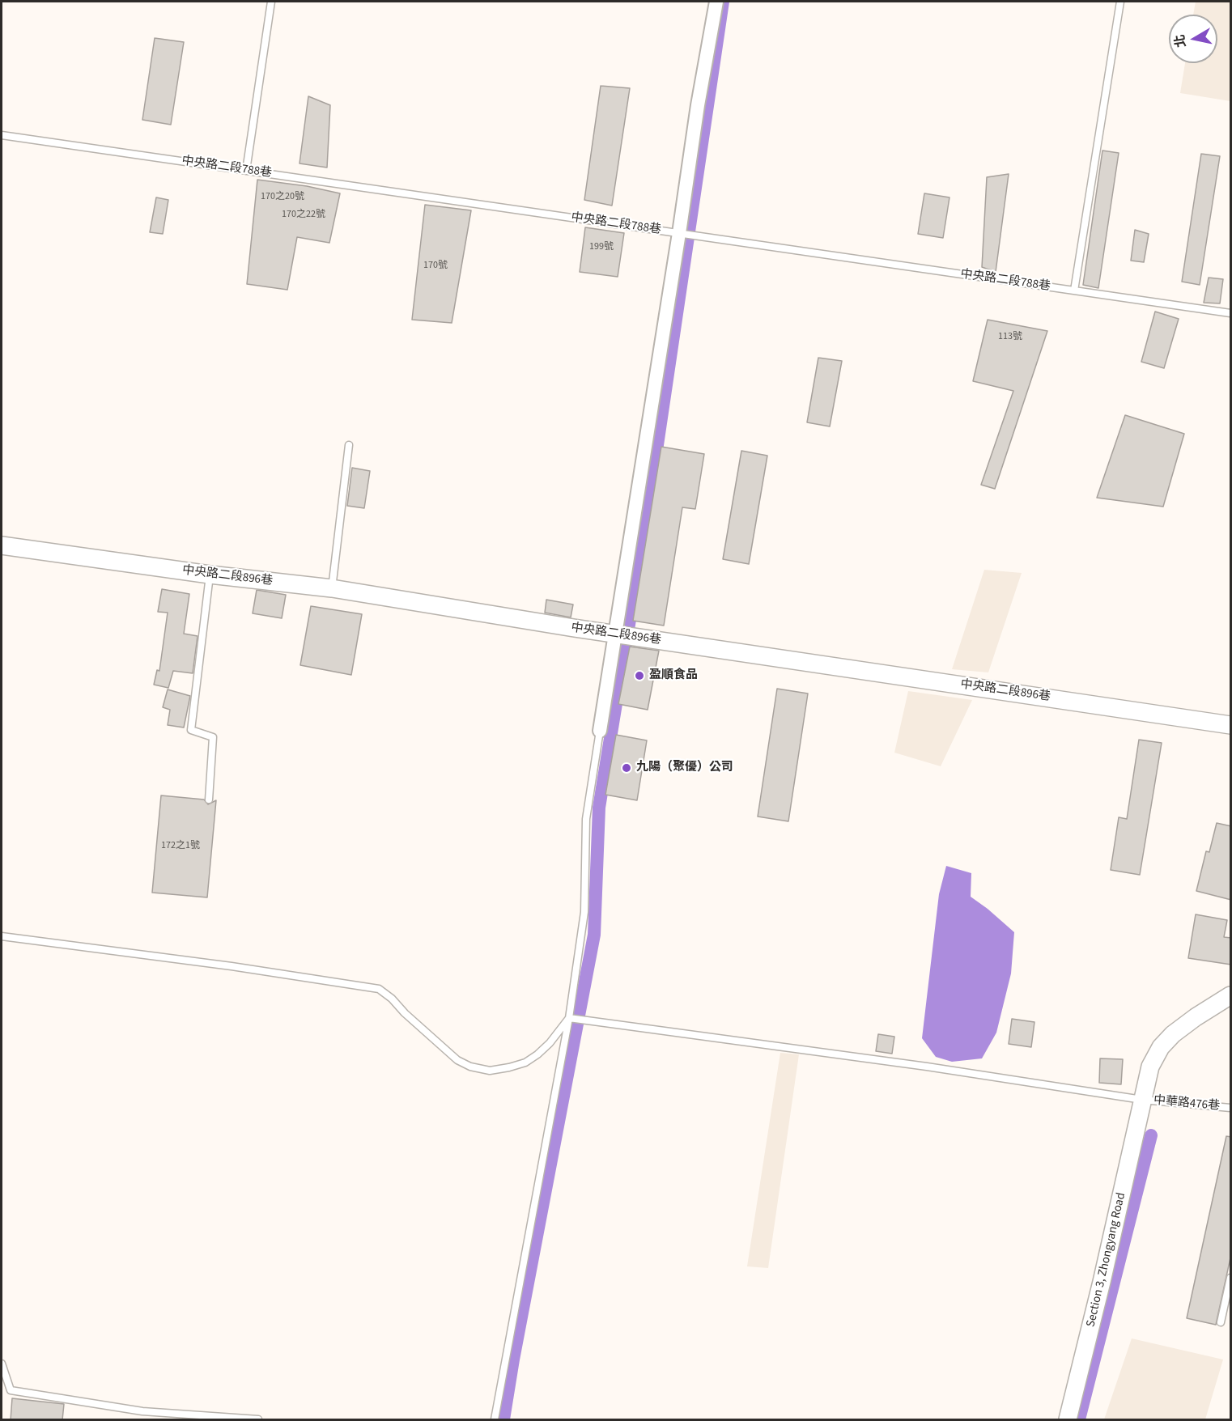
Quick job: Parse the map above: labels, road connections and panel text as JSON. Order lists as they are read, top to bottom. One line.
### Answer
{"streets":{"street":["中央路二段896巷","Section 3, Zhongyang Road"],"lane":["中央路二段788巷","中華路476巷"]},"crossings":[["中華路476巷","Section 3, Zhongyang Road"]],"places":["盈順食品","九陽（聚優）公司"],"house_numbers":["170之20號","170之22號","199號","170號","113號","172之1號"],"north":"left"}
